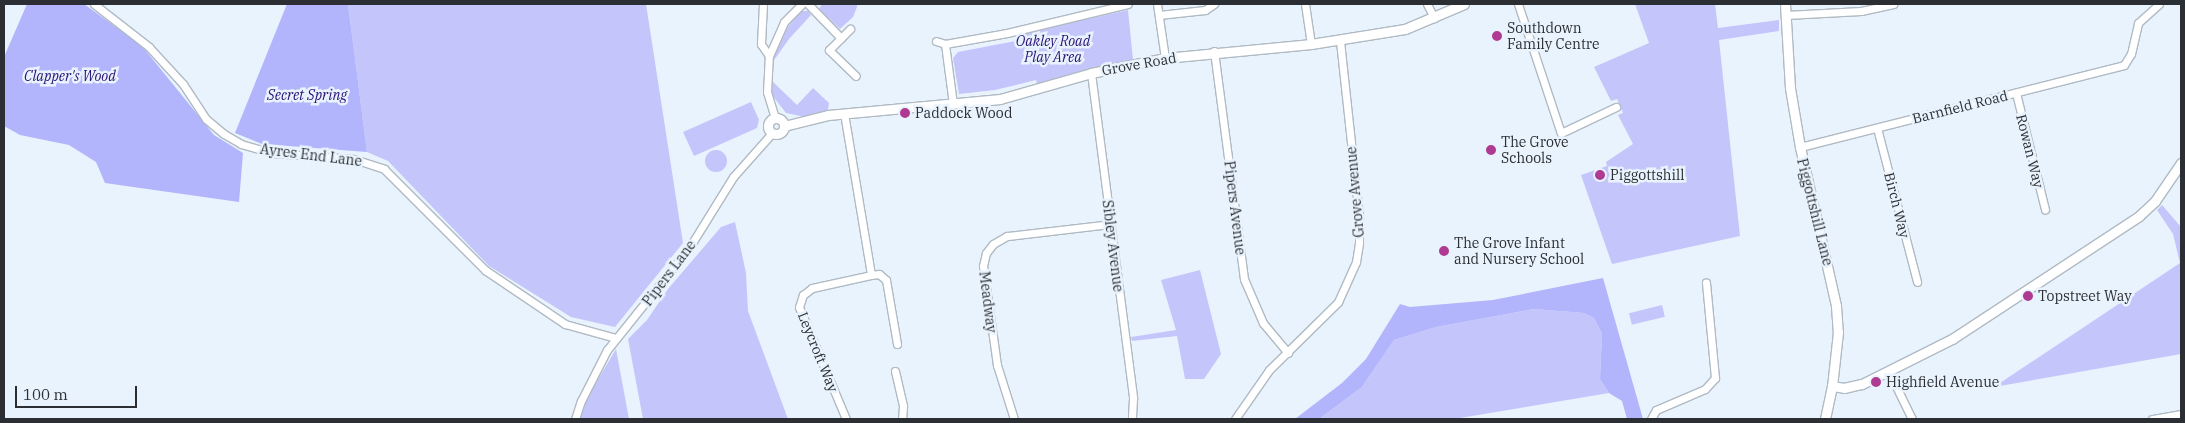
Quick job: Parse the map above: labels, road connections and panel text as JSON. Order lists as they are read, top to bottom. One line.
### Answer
{"streets":{"street":["Grove Road","Barnfield Road","Rowan Way","Ayres End Lane","Grove Avenue","Birch Way","Pipers Avenue","Piggottshill Lane","Sibley Avenue","Pipers Lane","Meadway","Leycroft Way"]},"crossings":[["Grove Road","Grove Avenue"],["Grove Road","Pipers Avenue"],["Grove Road","Sibley Avenue"],["Grove Road","Pipers Lane"],["Barnfield Road","Rowan Way"],["Barnfield Road","Birch Way"],["Barnfield Road","Piggottshill Lane"],["Ayres End Lane","Pipers Lane"],["Grove Avenue","Pipers Avenue"],["Sibley Avenue","Meadway"]],"parks":["Oakley Road Play Area","Clapper's Wood","Secret Spring"],"places":["Southdown Family Centre","Paddock Wood","The Grove Schools","Piggottshill","The Grove Infant and Nursery School","Topstreet Way","Highfield Avenue"],"scale_bar":"100 m"}
